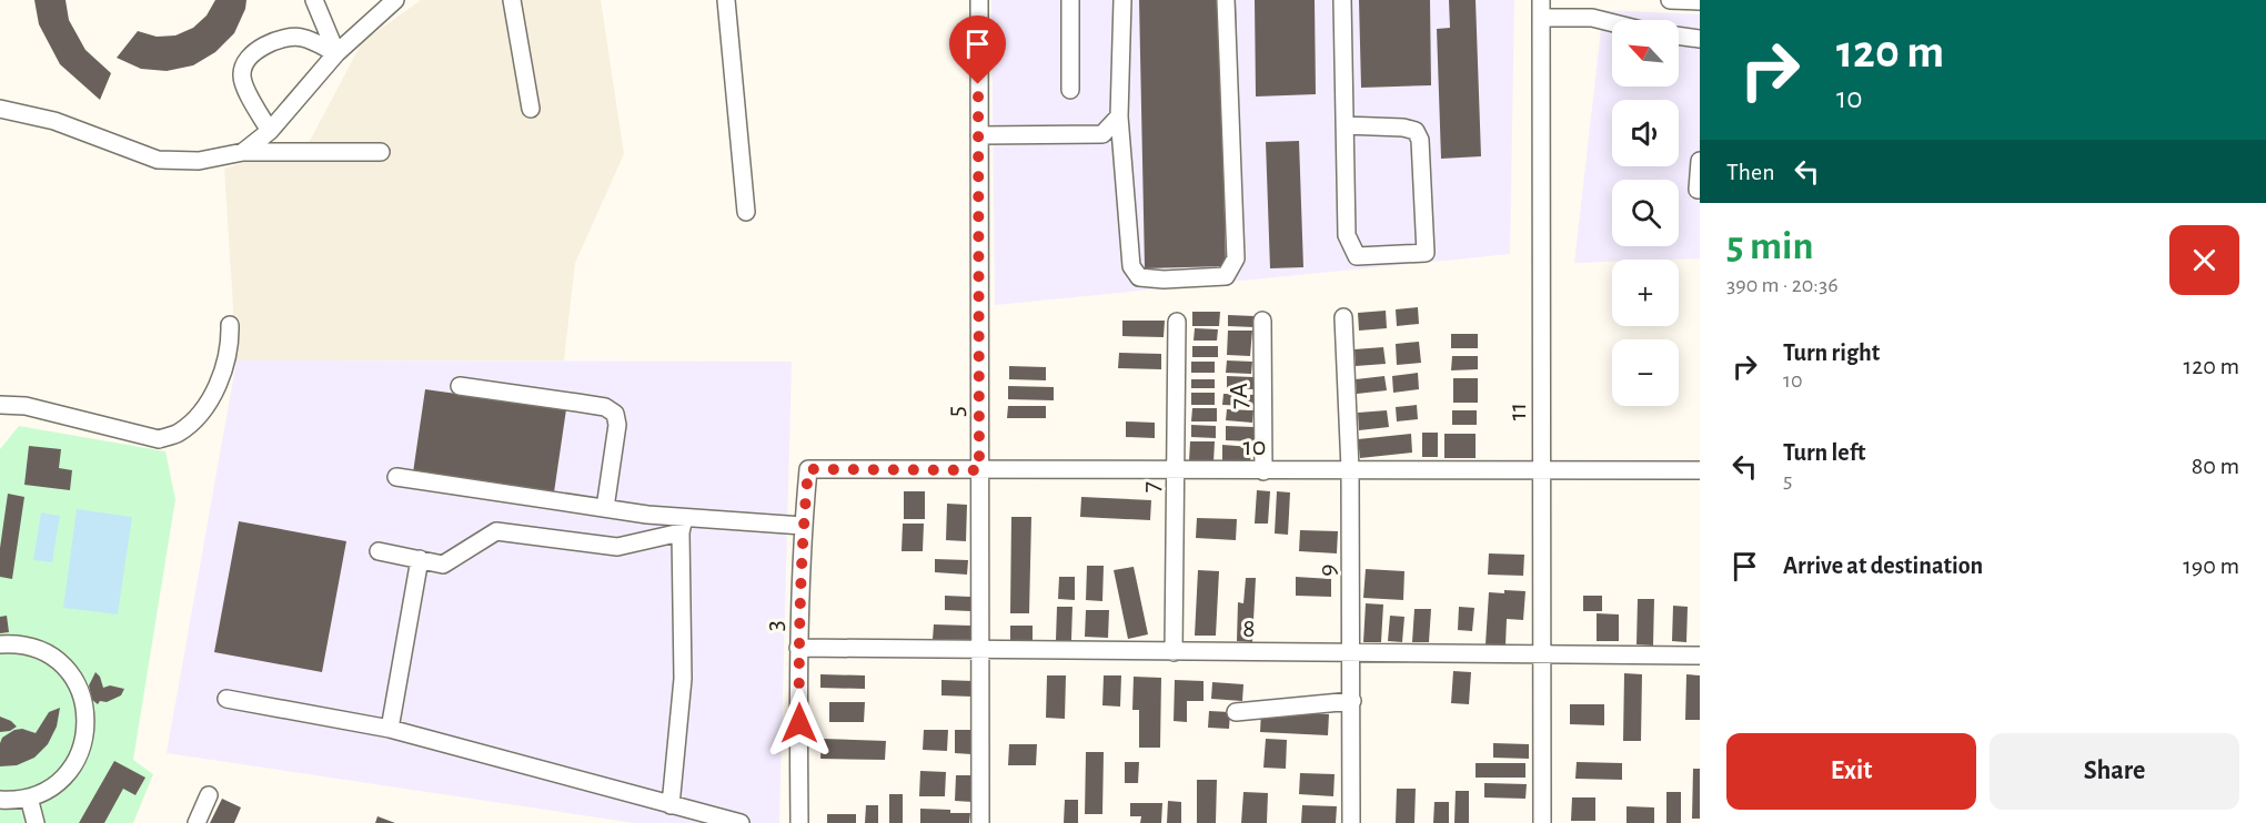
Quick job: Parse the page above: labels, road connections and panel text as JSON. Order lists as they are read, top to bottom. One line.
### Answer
{"streets":{"street":["7A","5","11","10","7","9","3","8"]},"crossings":[["7A","10"],["5","10"],["5","8"],["11","10"],["11","8"],["10","7"],["10","9"],["10","3"],["7","8"],["9","8"],["3","8"]],"north":"top left","page":{"turn":["120 m","10"],"map_buttons":["+","−"],"then":"Then","heading":["5 min","390 m · 20:36"],"list":[{"name":"Turn right","note":"10","value":"120 m"},{"name":"Turn left","note":"5","value":"80 m"},{"name":"Arrive at destination","value":"190 m"}],"buttons":["Exit","Share"]}}
